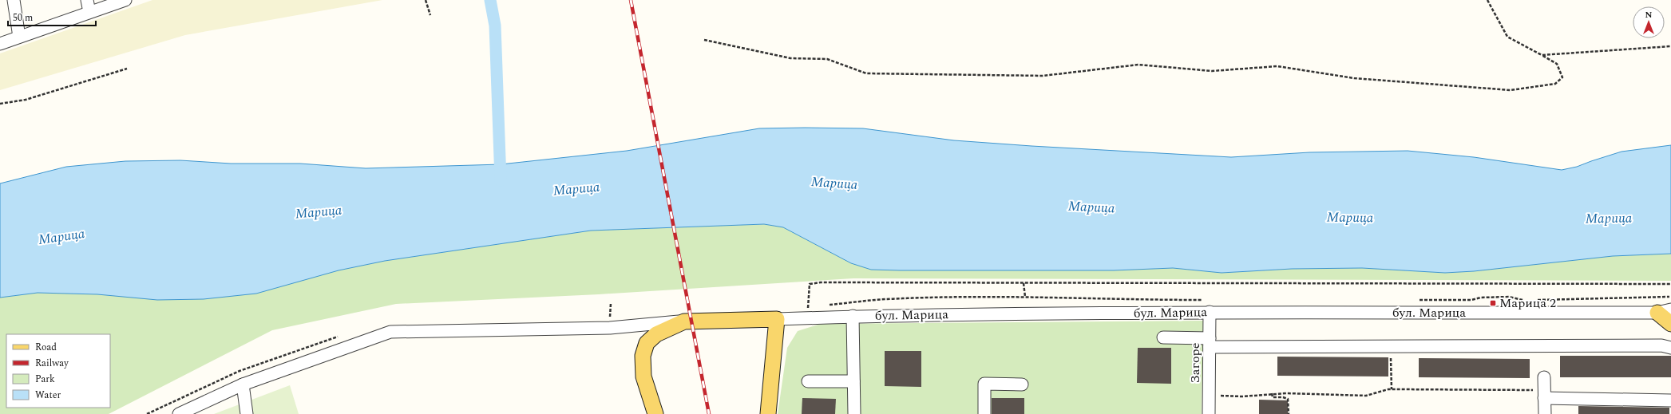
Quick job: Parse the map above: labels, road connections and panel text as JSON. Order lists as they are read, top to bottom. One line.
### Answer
{"streets":{"main road":["бул. Марица"],"street":["Загоре"]},"crossings":[["бул. Марица","Загоре"]],"water":["Марица"],"places":{"transit":["Марица 2"]},"legend":["Road","Railway","Park","Water"],"scale_bar":"50 m","north":"top"}
